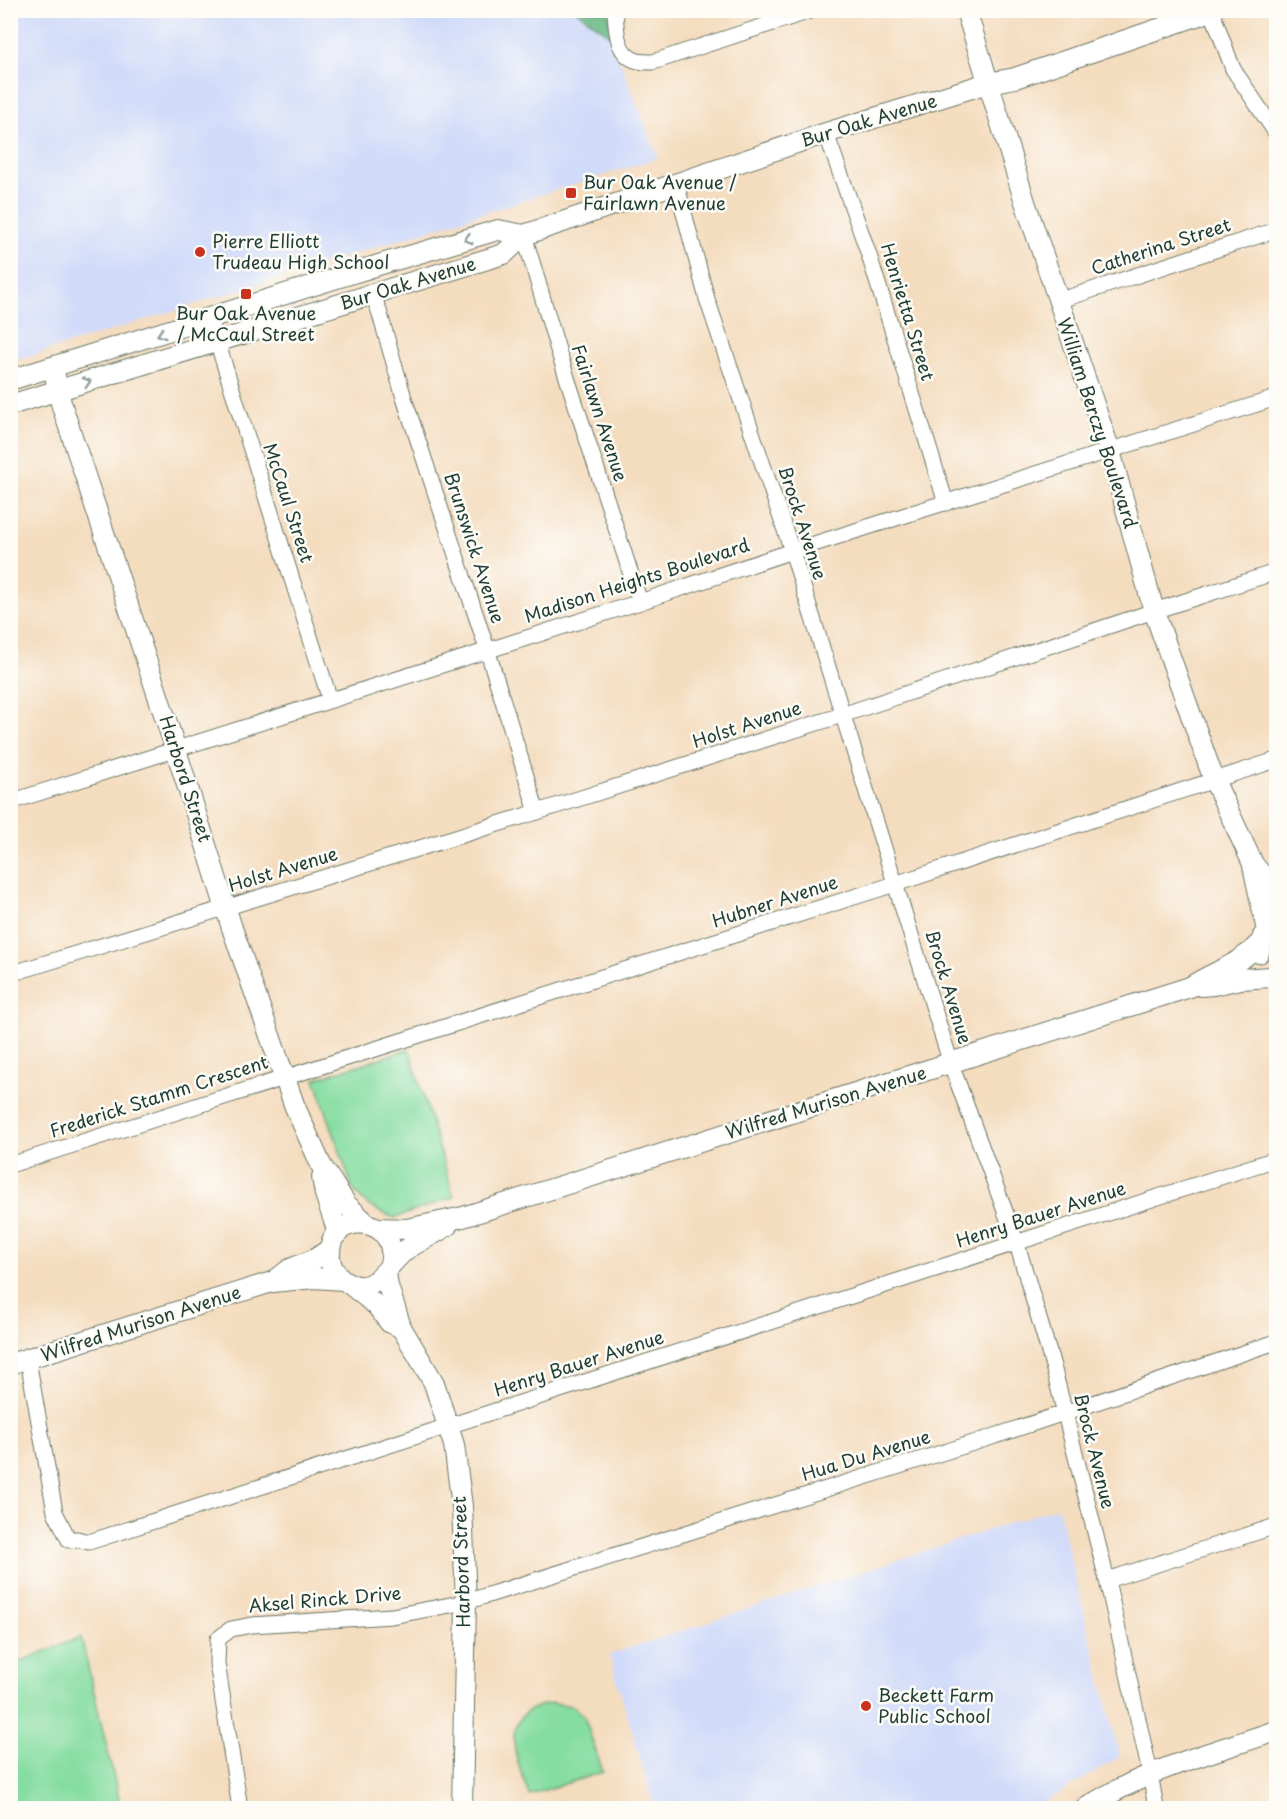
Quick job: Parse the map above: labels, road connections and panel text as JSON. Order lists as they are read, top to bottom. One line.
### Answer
{"streets":{"street":["Bur Oak Avenue","Catherina Street","Henrietta Street","Fairlawn Avenue","William Berczy Boulevard","McCaul Street","Brock Avenue","Brunswick Avenue","Madison Heights Boulevard","Holst Avenue","Harbord Street","Hubner Avenue","Frederick Stamm Crescent","Wilfred Murison Avenue","Henry Bauer Avenue","Hua Du Avenue","Aksel Rinck Drive"]},"crossings":[["Bur Oak Avenue","Henrietta Street"],["Bur Oak Avenue","Fairlawn Avenue"],["Bur Oak Avenue","William Berczy Boulevard"],["Bur Oak Avenue","McCaul Street"],["Bur Oak Avenue","Brock Avenue"],["Bur Oak Avenue","Brunswick Avenue"],["Bur Oak Avenue","Harbord Street"],["Catherina Street","William Berczy Boulevard"],["Henrietta Street","Madison Heights Boulevard"],["Fairlawn Avenue","Madison Heights Boulevard"],["William Berczy Boulevard","Madison Heights Boulevard"],["William Berczy Boulevard","Holst Avenue"],["William Berczy Boulevard","Hubner Avenue"],["William Berczy Boulevard","Wilfred Murison Avenue"],["McCaul Street","Madison Heights Boulevard"],["Brock Avenue","Madison Heights Boulevard"],["Brock Avenue","Holst Avenue"],["Brock Avenue","Hubner Avenue"],["Brock Avenue","Wilfred Murison Avenue"],["Brock Avenue","Henry Bauer Avenue"],["Brock Avenue","Hua Du Avenue"],["Brunswick Avenue","Madison Heights Boulevard"],["Brunswick Avenue","Holst Avenue"],["Madison Heights Boulevard","Harbord Street"],["Holst Avenue","Harbord Street"],["Harbord Street","Hubner Avenue"],["Harbord Street","Frederick Stamm Crescent"],["Harbord Street","Wilfred Murison Avenue"],["Harbord Street","Henry Bauer Avenue"],["Harbord Street","Hua Du Avenue"],["Harbord Street","Aksel Rinck Drive"],["Hubner Avenue","Frederick Stamm Crescent"],["Wilfred Murison Avenue","Henry Bauer Avenue"],["Hua Du Avenue","Aksel Rinck Drive"]],"places":{"transit":["Bur Oak Avenue / Fairlawn Avenue","Bur Oak Avenue / McCaul Street"],"other":["Pierre Elliott Trudeau High School","Beckett Farm Public School"]}}
